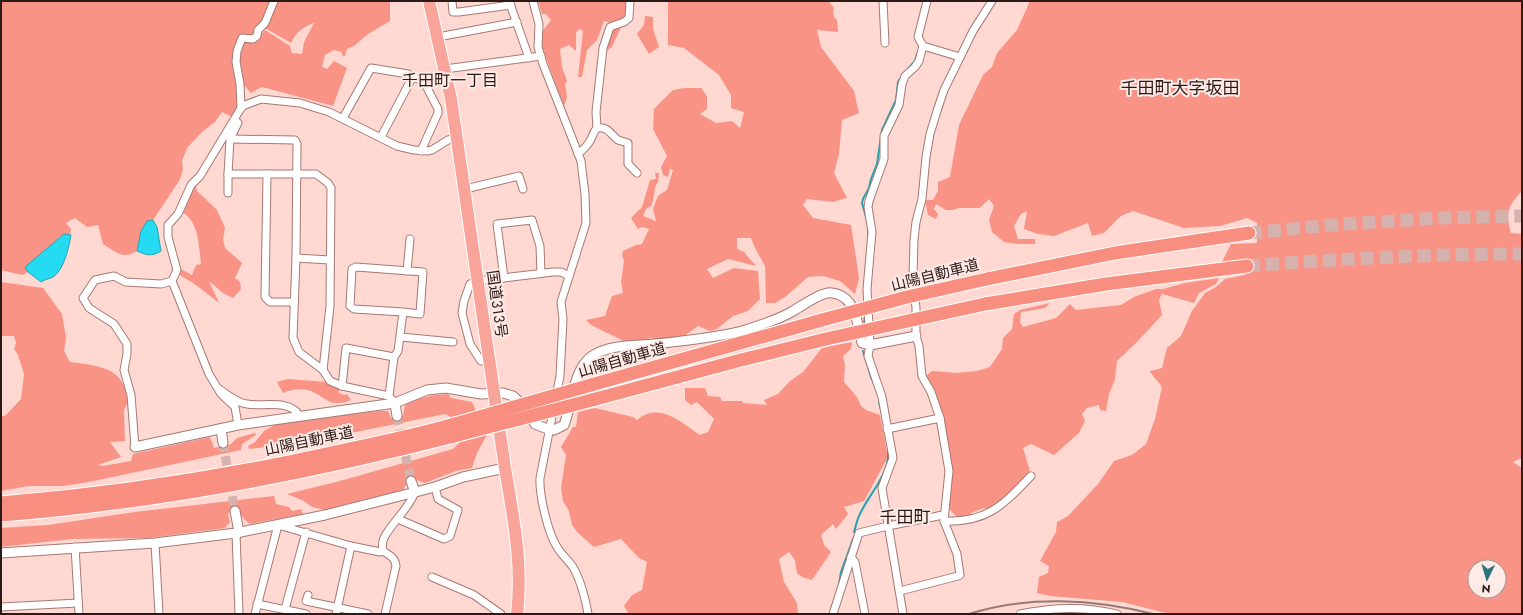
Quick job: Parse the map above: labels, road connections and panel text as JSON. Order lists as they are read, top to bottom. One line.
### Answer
{"streets":{"highway":["山陽自動車道","国道313号"]},"districts":["千田町一丁目","千田町大字坂田","千田町"],"north":"bottom"}
